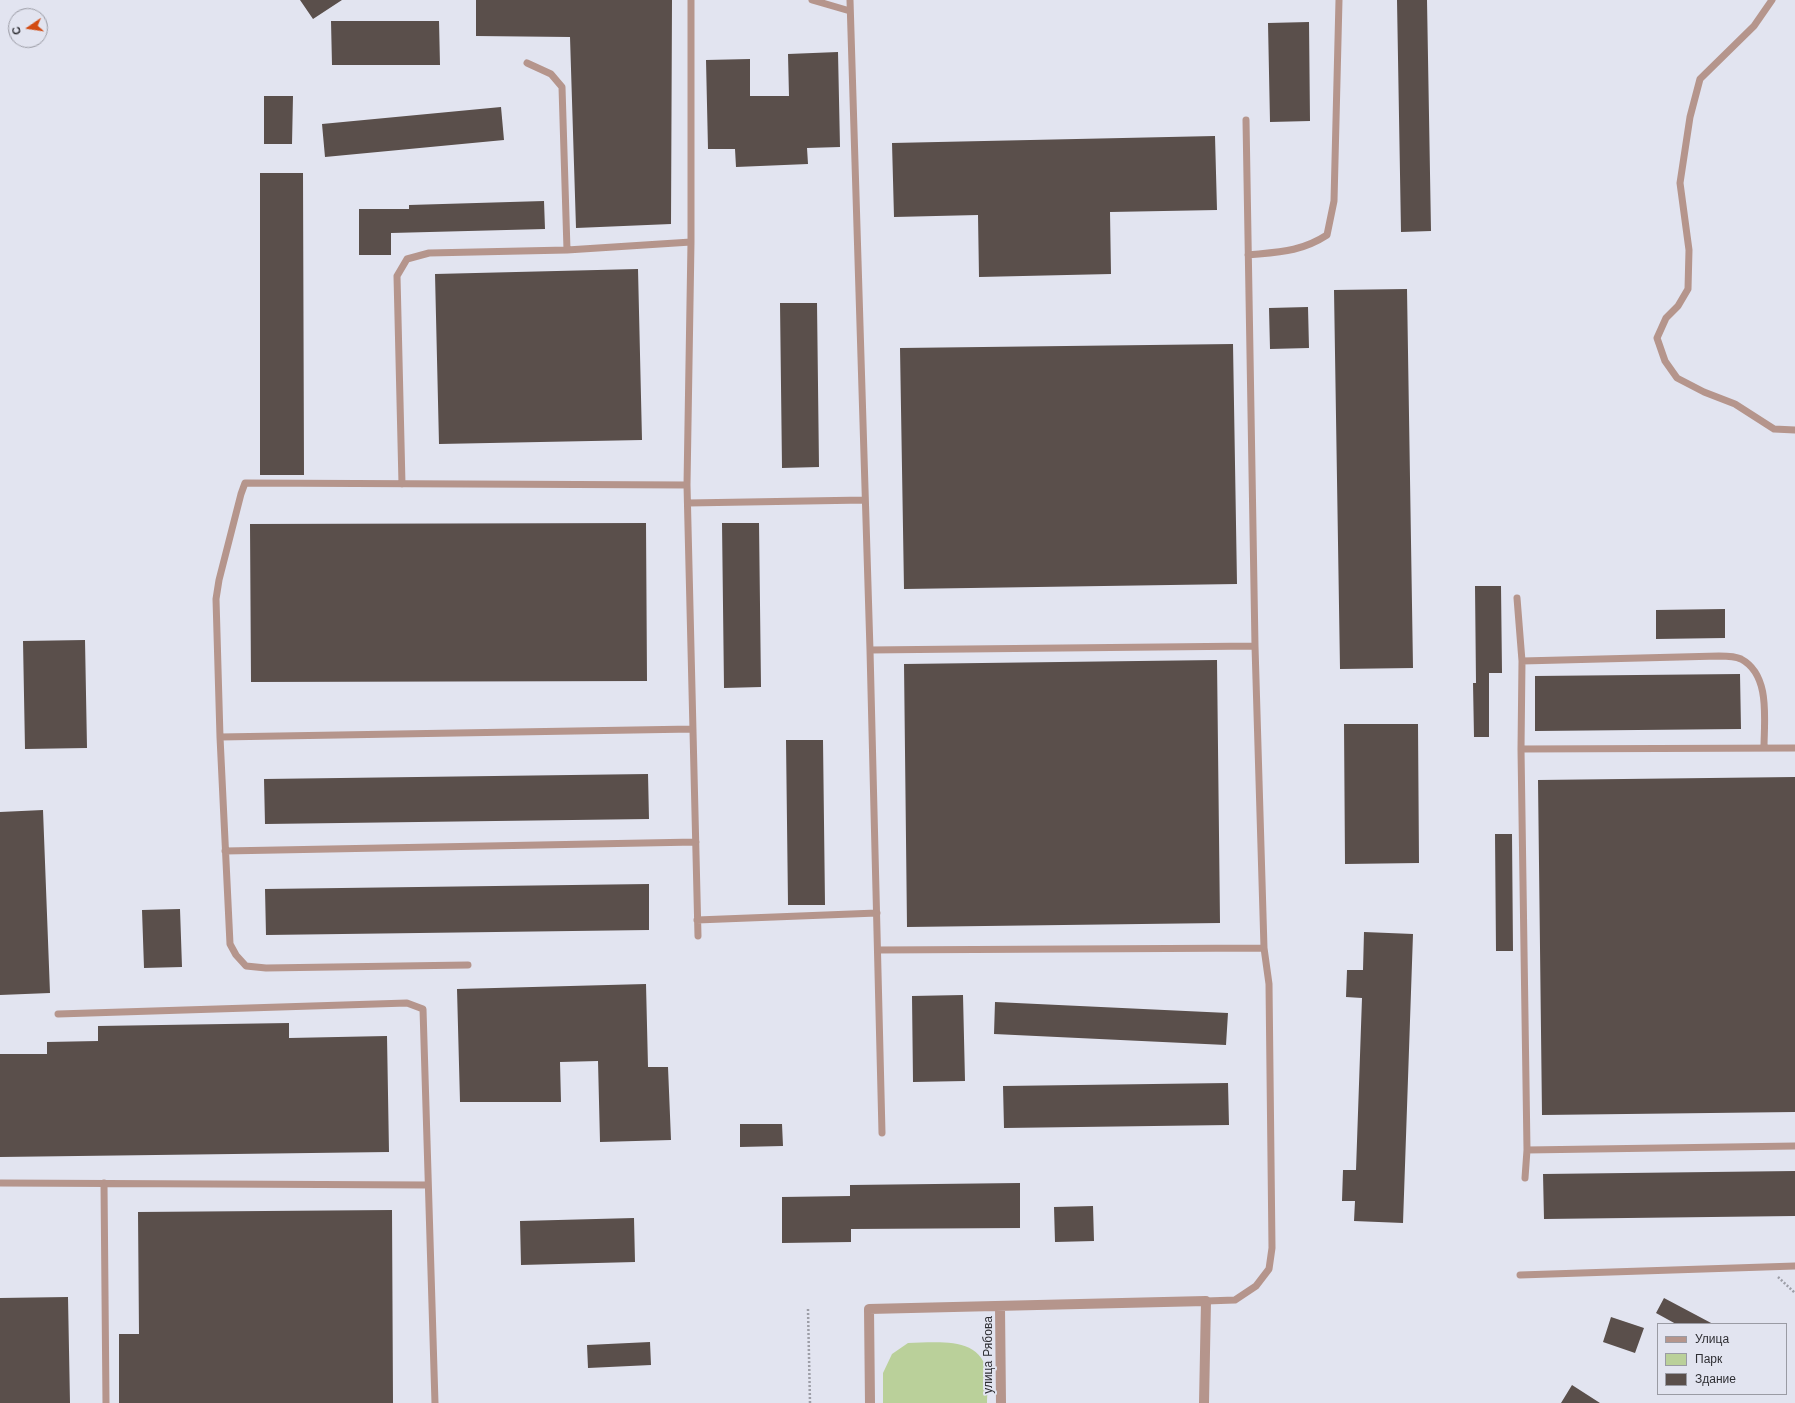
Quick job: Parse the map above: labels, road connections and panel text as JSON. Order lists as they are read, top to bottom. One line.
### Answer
{"streets":{"street":["улица Рябова"]},"legend":["Улица","Парк","Здание"],"north":"left"}
